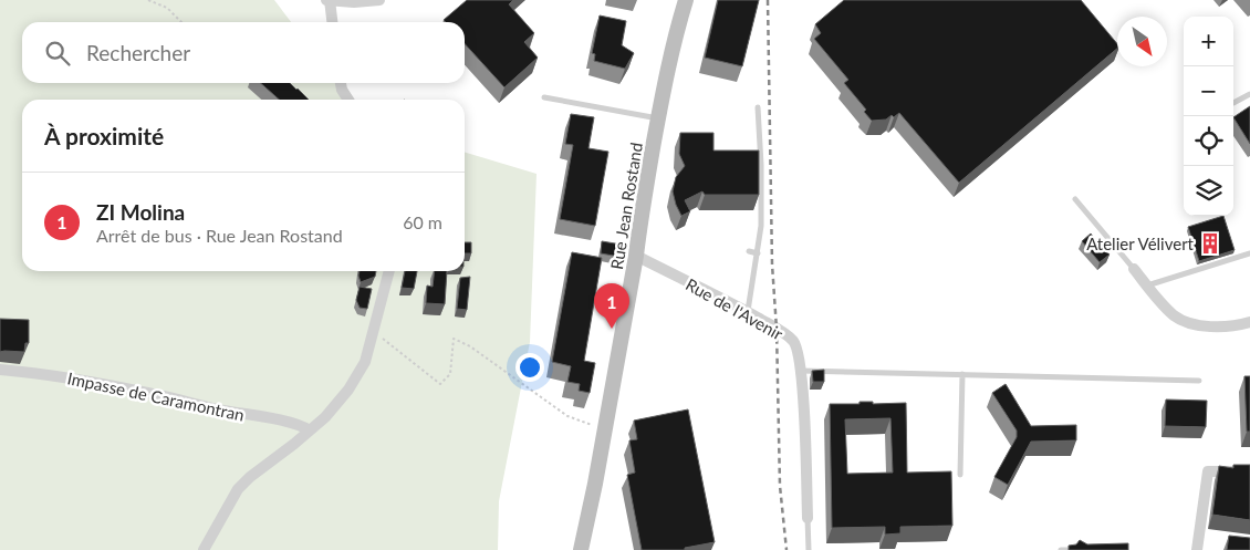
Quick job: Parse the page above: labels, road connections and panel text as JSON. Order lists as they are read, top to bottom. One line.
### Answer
{"streets":{"main road":["Rue Jean Rostand"],"street":["Rue de l'Avenir","Impasse de Caramontran"]},"crossings":[["Rue Jean Rostand","Rue de l'Avenir"]],"places":{"building":["Atelier Vélivert"]},"north":"bottom right","page":{"map_buttons":["+","−"],"search":"Rechercher","heading":"À proximité","list":[{"mark":"1","name":"ZI Molina","note":"Arrêt de bus · Rue Jean Rostand","value":"60 m"}],"pins":"1"}}
